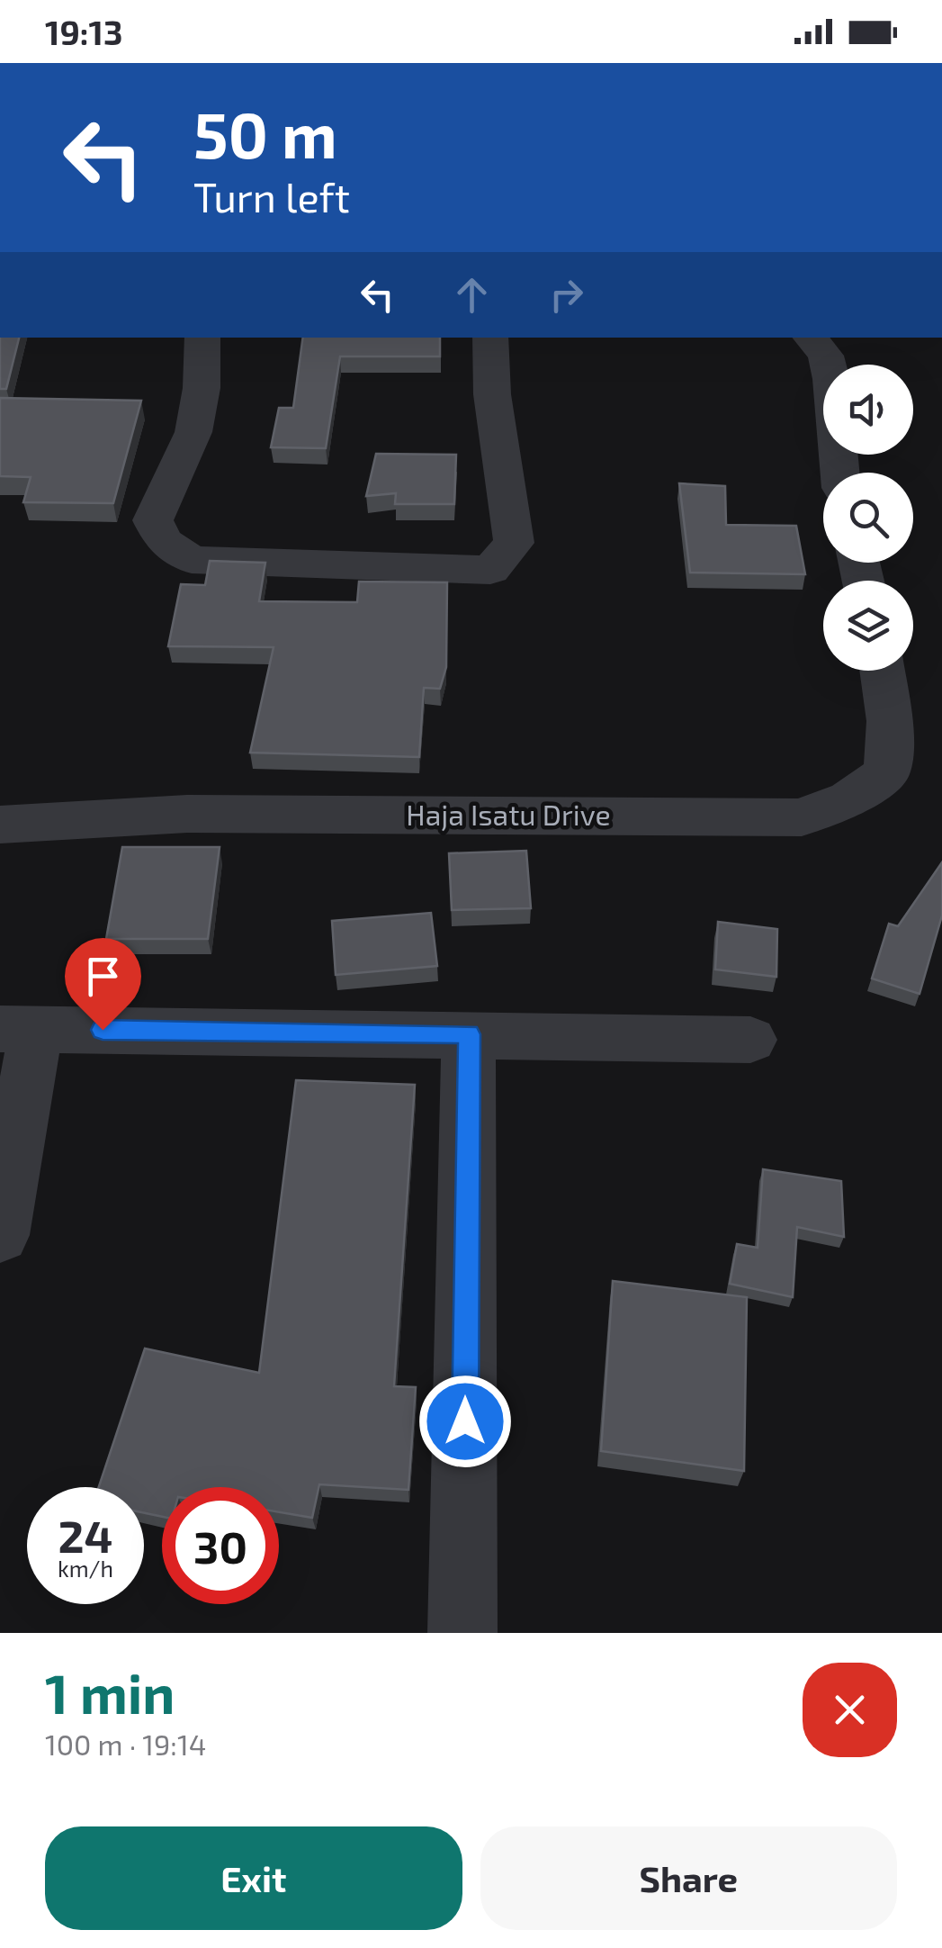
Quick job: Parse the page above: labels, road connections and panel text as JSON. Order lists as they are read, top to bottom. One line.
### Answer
{"streets":{"street":["Haja Isatu Drive"]},"page":{"status":"19:13","turn":["50 m","Turn left"],"speed":"24 km/h","limit":"30","heading":["1 min","100 m · 19:14"],"buttons":["Exit","Share"]}}
